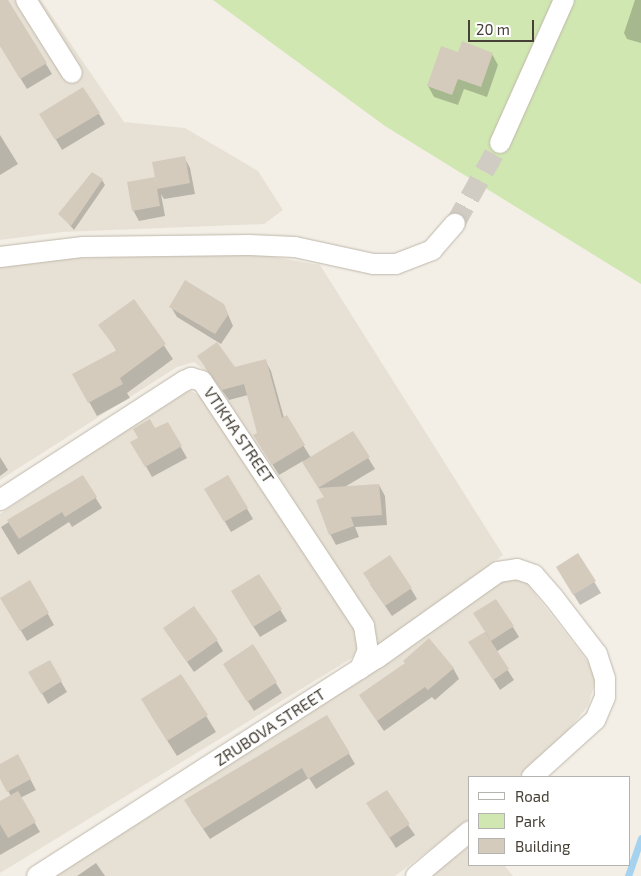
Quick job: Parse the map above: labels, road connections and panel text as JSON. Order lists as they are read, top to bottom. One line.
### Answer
{"streets":{"street":["VTIKHA STREET","ZRUBOVA STREET"]},"crossings":[["VTIKHA STREET","ZRUBOVA STREET"]],"legend":["Road","Park","Building"],"scale_bar":"20 m"}
